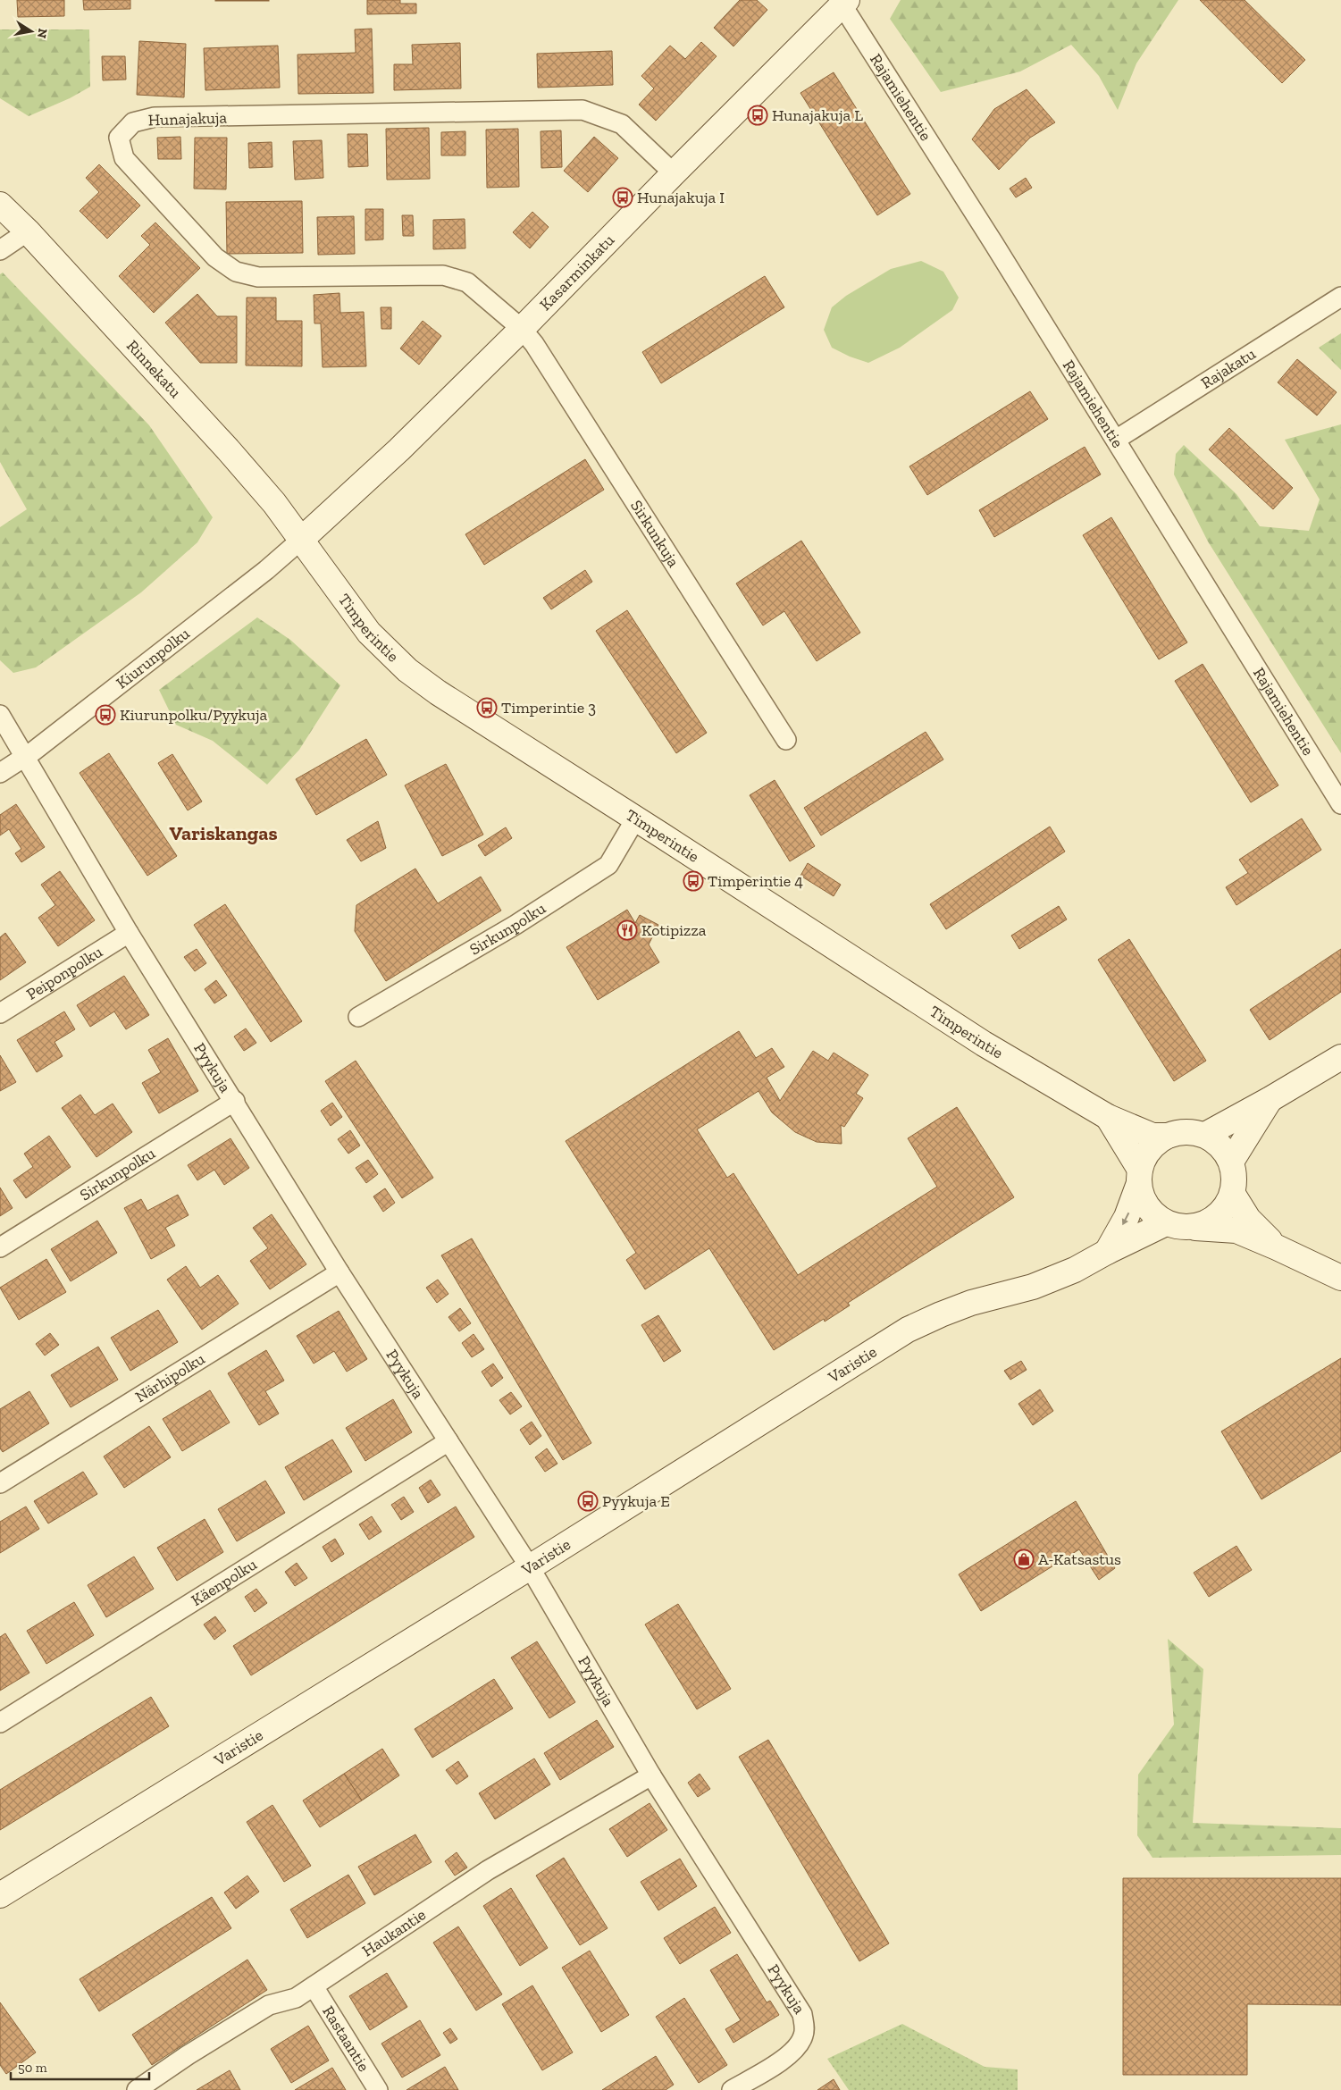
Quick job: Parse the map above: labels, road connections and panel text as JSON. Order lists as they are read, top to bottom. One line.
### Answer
{"streets":{"street":["Rajamiehentie","Hunajakuja","Kasarminkatu","Rajakatu","Rinnekatu","Sirkunkuja","Timperintie","Kiurunpolku","Sirkunpolku","Peiponpolku","Pyykuja","Varistie","Närhipolku","Käenpolku","Haukantie","Rastaantie"]},"crossings":[["Rajamiehentie","Kasarminkatu"],["Rajamiehentie","Rajakatu"],["Hunajakuja","Kasarminkatu"],["Hunajakuja","Sirkunkuja"],["Kasarminkatu","Rinnekatu"],["Kasarminkatu","Sirkunkuja"],["Kasarminkatu","Timperintie"],["Kasarminkatu","Kiurunpolku"],["Rinnekatu","Timperintie"],["Rinnekatu","Kiurunpolku"],["Timperintie","Kiurunpolku"],["Timperintie","Sirkunpolku"],["Timperintie","Varistie"],["Kiurunpolku","Pyykuja"],["Sirkunpolku","Pyykuja"],["Peiponpolku","Pyykuja"],["Pyykuja","Varistie"],["Pyykuja","Närhipolku"],["Pyykuja","Käenpolku"],["Pyykuja","Haukantie"],["Haukantie","Rastaantie"]],"districts":["Variskangas"],"places":{"bus stop":["Hunajakuja L","Hunajakuja I","Timperintie 3","Kiurunpolku/Pyykuja","Timperintie 4","Pyykuja E"],"restaurant":["Kotipizza"],"shop":["A-Katsastus"]},"scale_bar":"50 m","north":"right"}
